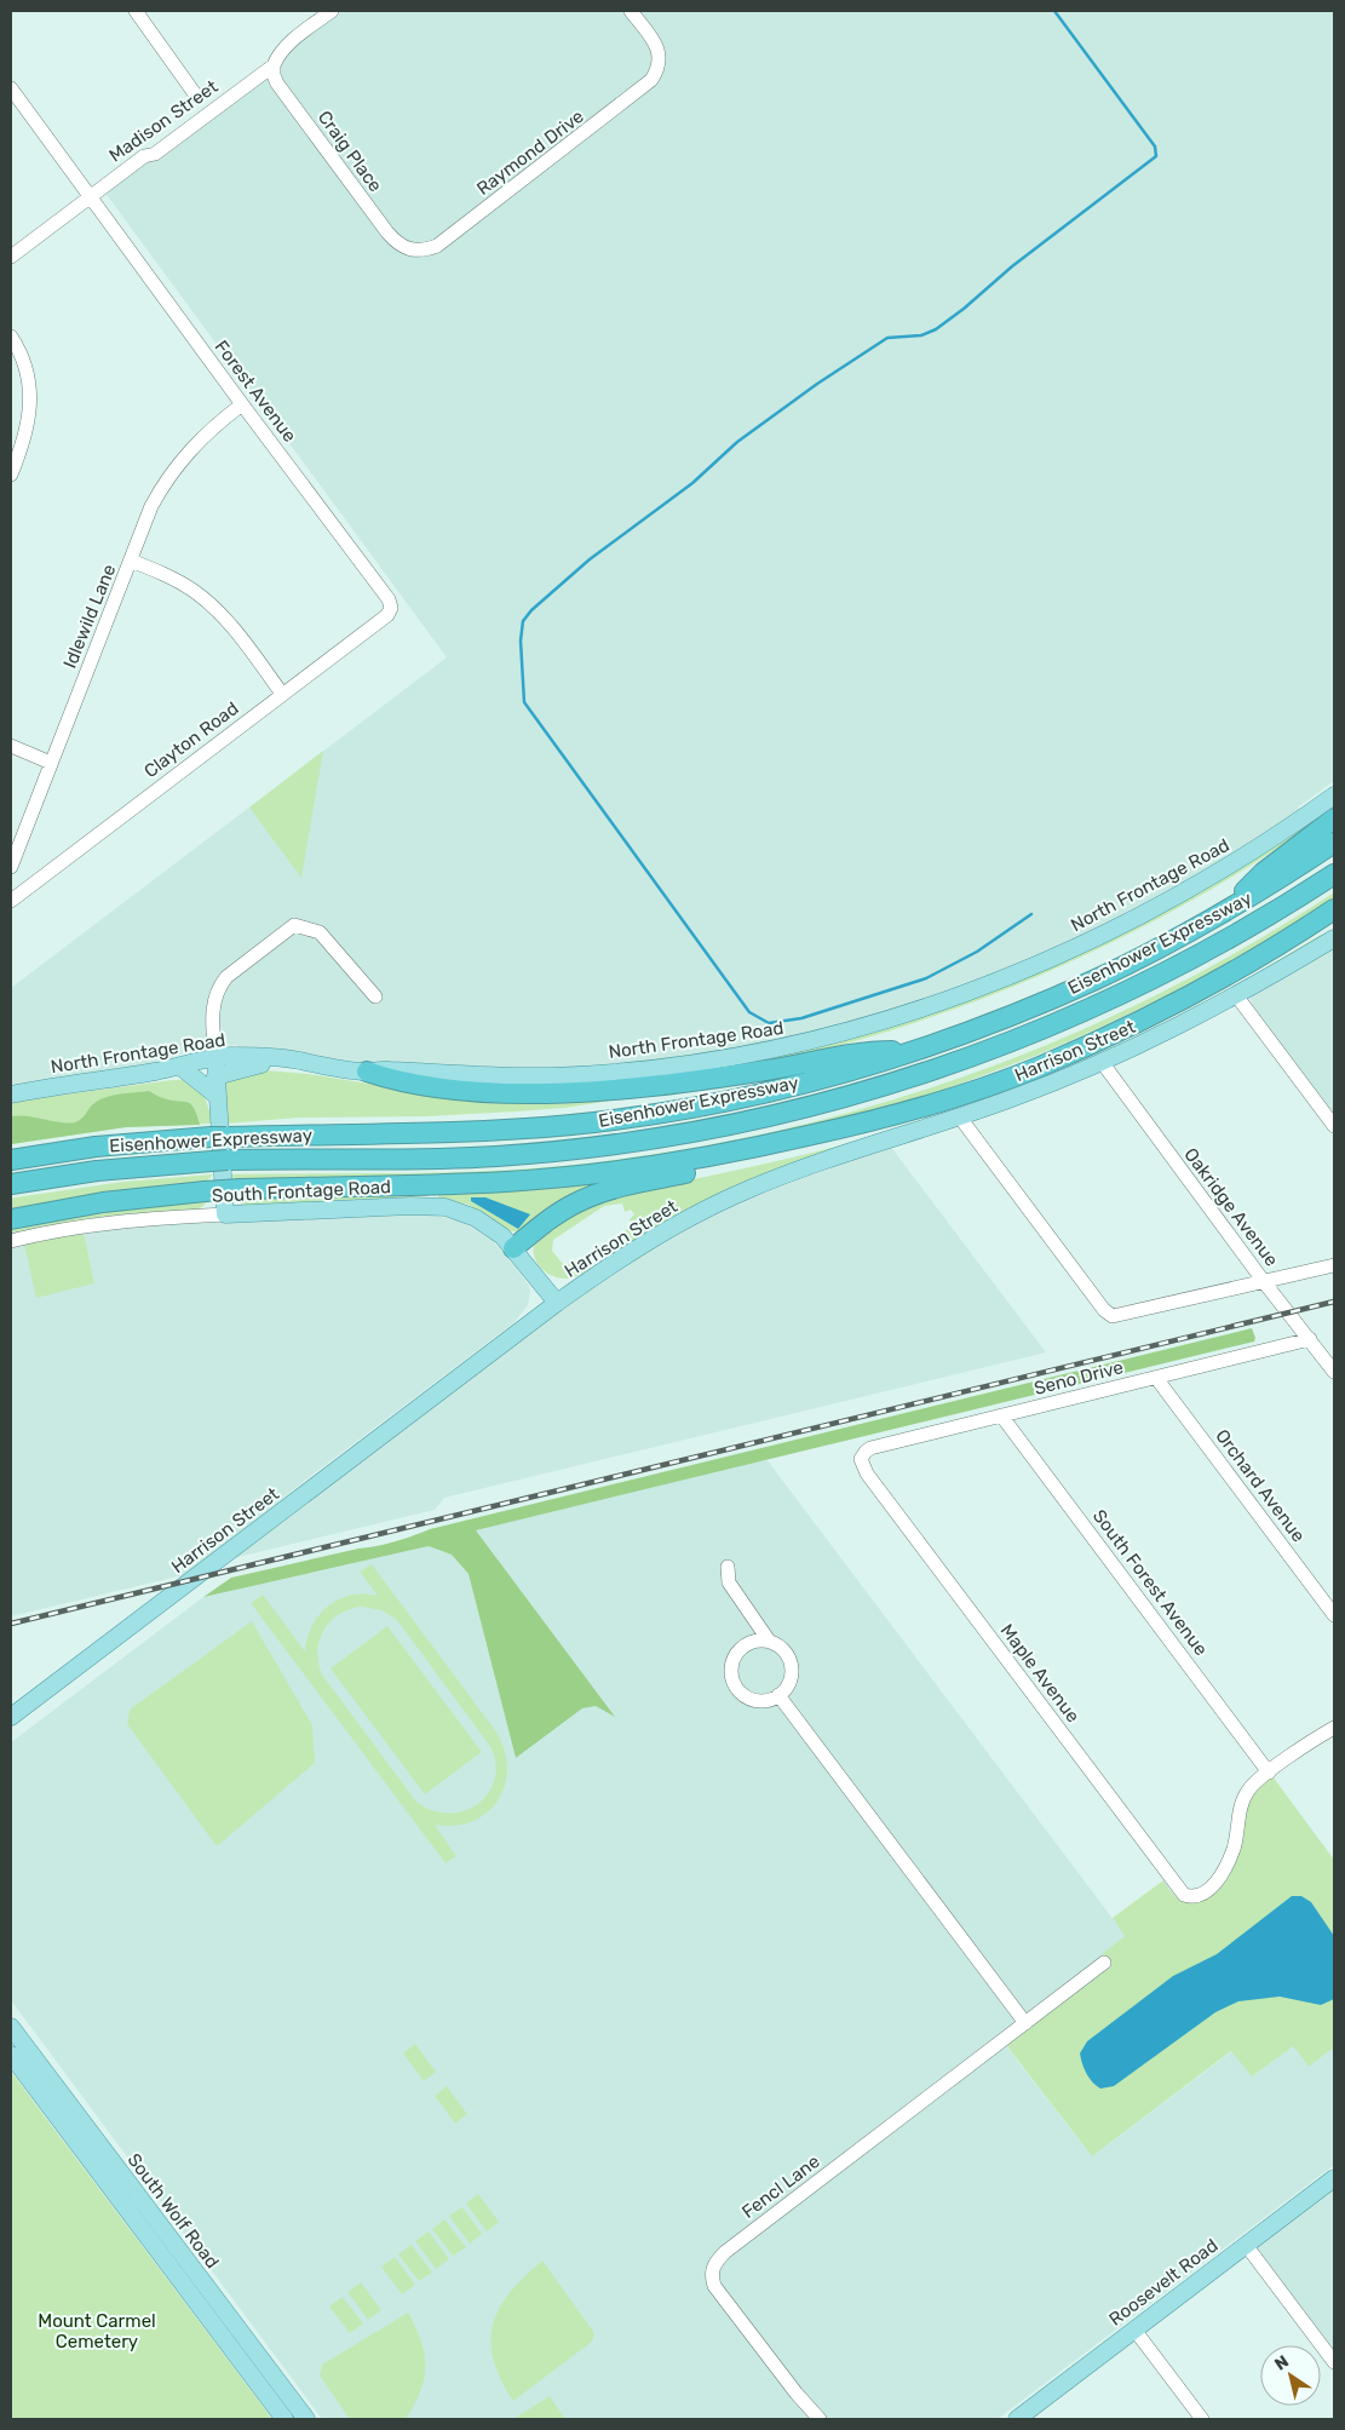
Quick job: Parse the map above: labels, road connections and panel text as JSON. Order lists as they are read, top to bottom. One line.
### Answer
{"streets":{"highway":["Eisenhower Expressway"],"main road":["North Frontage Road","Harrison Street","South Frontage Road","South Wolf Road","Roosevelt Road"],"street":["Madison Street","Craig Place","Raymond Drive","Forest Avenue","Idlewild Lane","Clayton Road","Oakridge Avenue","Seno Drive","Orchard Avenue","South Forest Avenue","Maple Avenue","Fencl Lane"]},"crossings":[["Madison Street","Craig Place"],["Madison Street","Forest Avenue"],["Craig Place","Raymond Drive"],["Forest Avenue","Idlewild Lane"],["Forest Avenue","Clayton Road"],["Harrison Street","South Frontage Road"],["Harrison Street","Oakridge Avenue"],["Oakridge Avenue","Seno Drive"],["Seno Drive","Orchard Avenue"],["Seno Drive","South Forest Avenue"],["Seno Drive","Maple Avenue"],["South Forest Avenue","Maple Avenue"]],"parks":["Mount Carmel Cemetery"],"north":"top left"}
